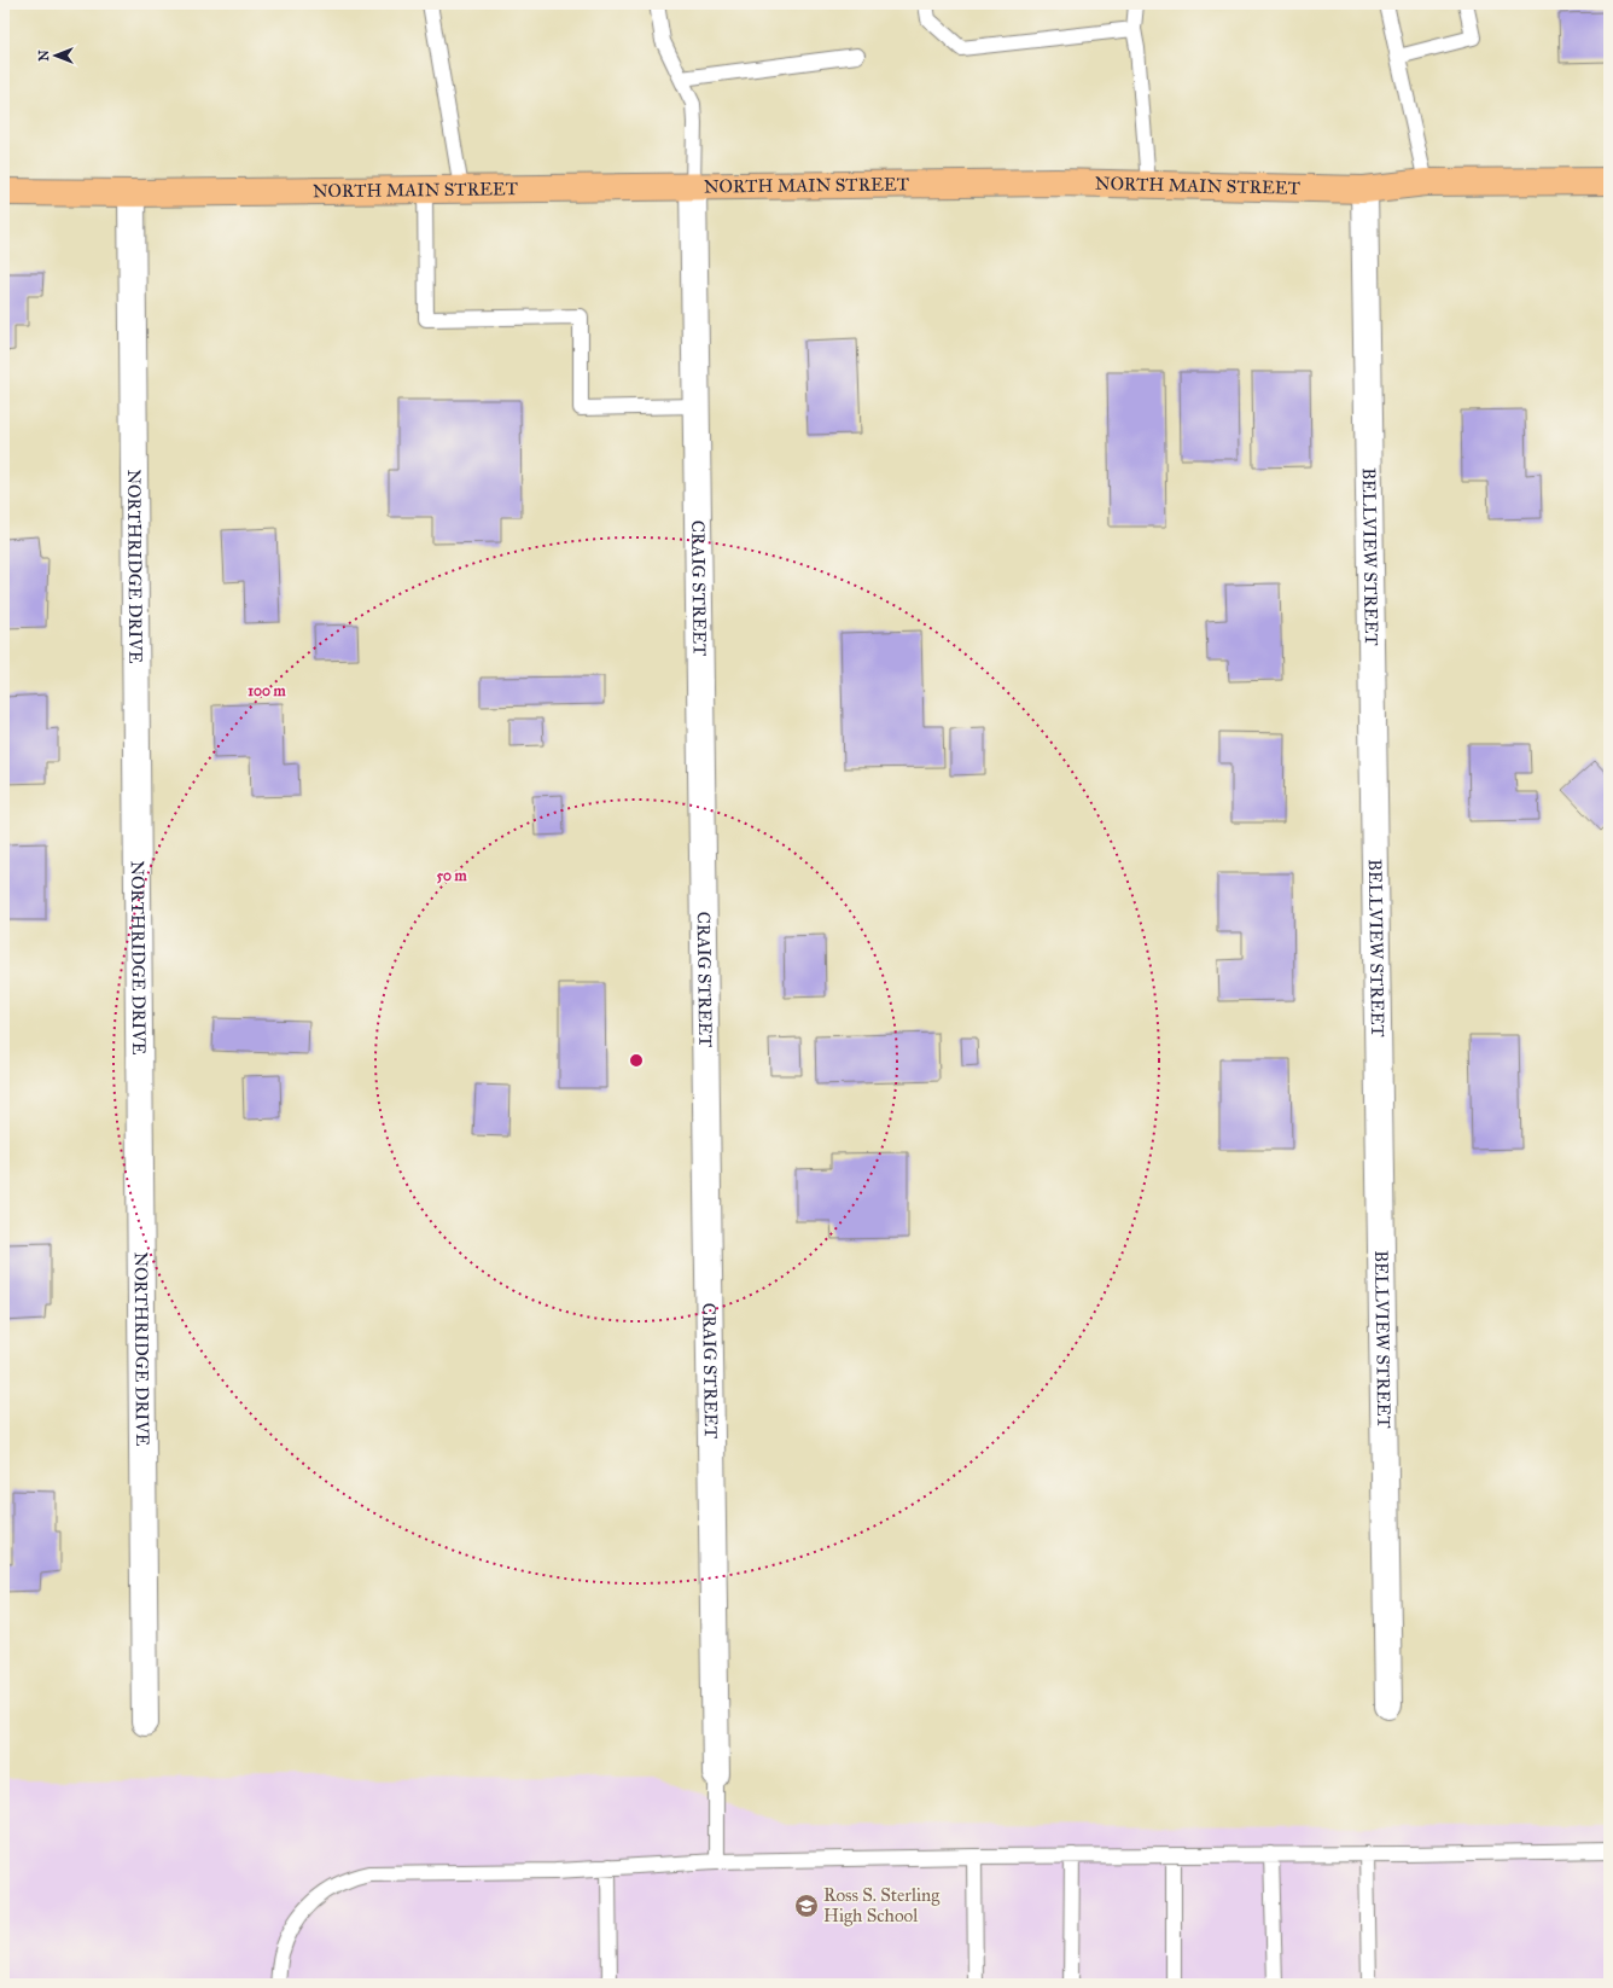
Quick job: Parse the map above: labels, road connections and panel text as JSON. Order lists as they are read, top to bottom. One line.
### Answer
{"streets":{"main road":["NORTH MAIN STREET"],"street":["BELLVIEW STREET","NORTHRIDGE DRIVE","CRAIG STREET"]},"crossings":[["NORTH MAIN STREET","BELLVIEW STREET"],["NORTH MAIN STREET","NORTHRIDGE DRIVE"],["NORTH MAIN STREET","CRAIG STREET"]],"places":{"school or university":["Ross S. Sterling High School"]},"north":"left","rings":["100 m","50 m"]}
